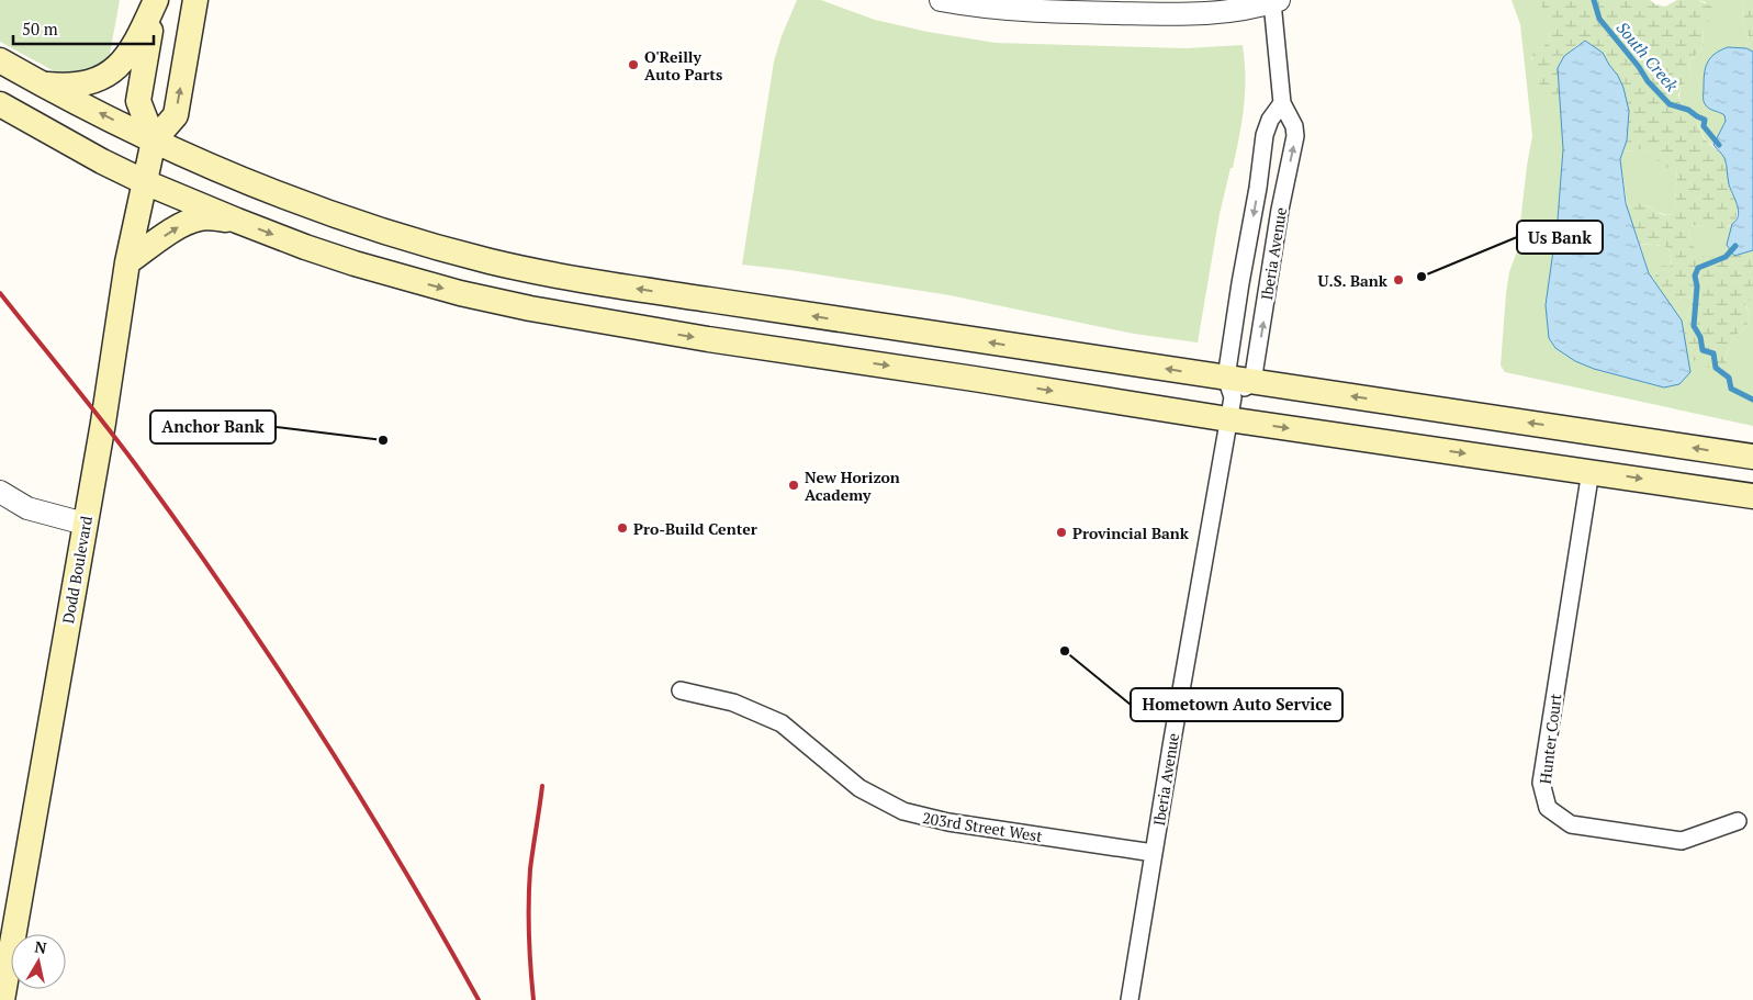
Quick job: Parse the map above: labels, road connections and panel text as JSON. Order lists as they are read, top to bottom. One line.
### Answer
{"streets":{"main road":["Dodd Boulevard"],"street":["Iberia Avenue","Hunter Court","203rd Street West"]},"crossings":[["Iberia Avenue","203rd Street West"]],"water":["South Creek"],"places":["O'Reilly Auto Parts","Us Bank","U.S. Bank","Anchor Bank","New Horizon Academy","Pro-Build Center","Provincial Bank","Hometown Auto Service"],"scale_bar":"50 m","north":"top"}
